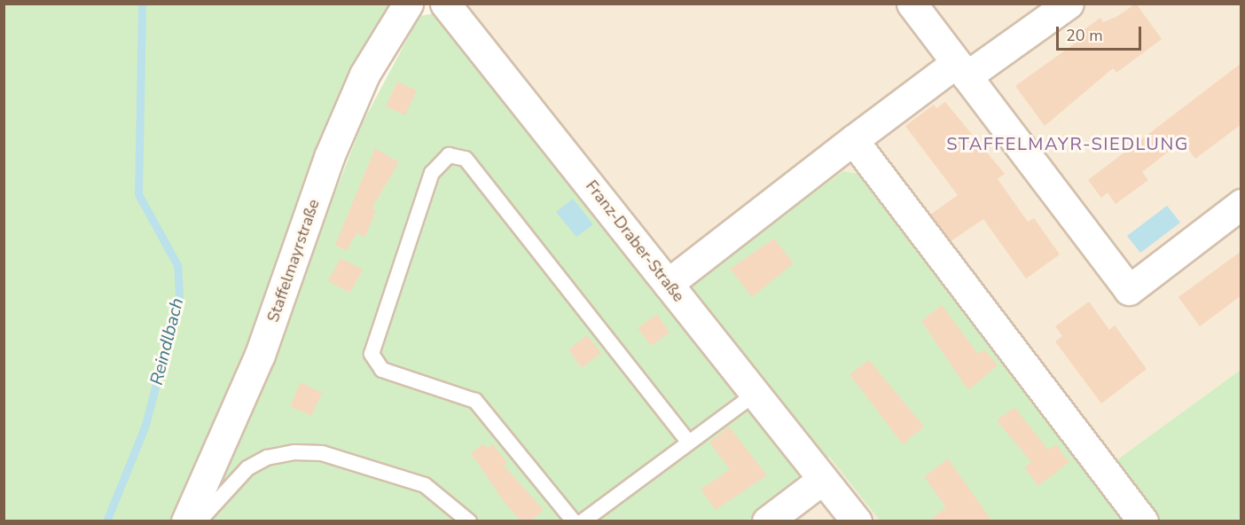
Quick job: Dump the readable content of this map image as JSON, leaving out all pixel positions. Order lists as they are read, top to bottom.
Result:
{
  "streets": {
    "street": ["Franz-Draber-Straße", "Staffelmayrstraße"]
  },
  "districts": ["STAFFELMAYR-SIEDLUNG"],
  "water": ["Reindlbach"],
  "scale_bar": "20 m"
}
